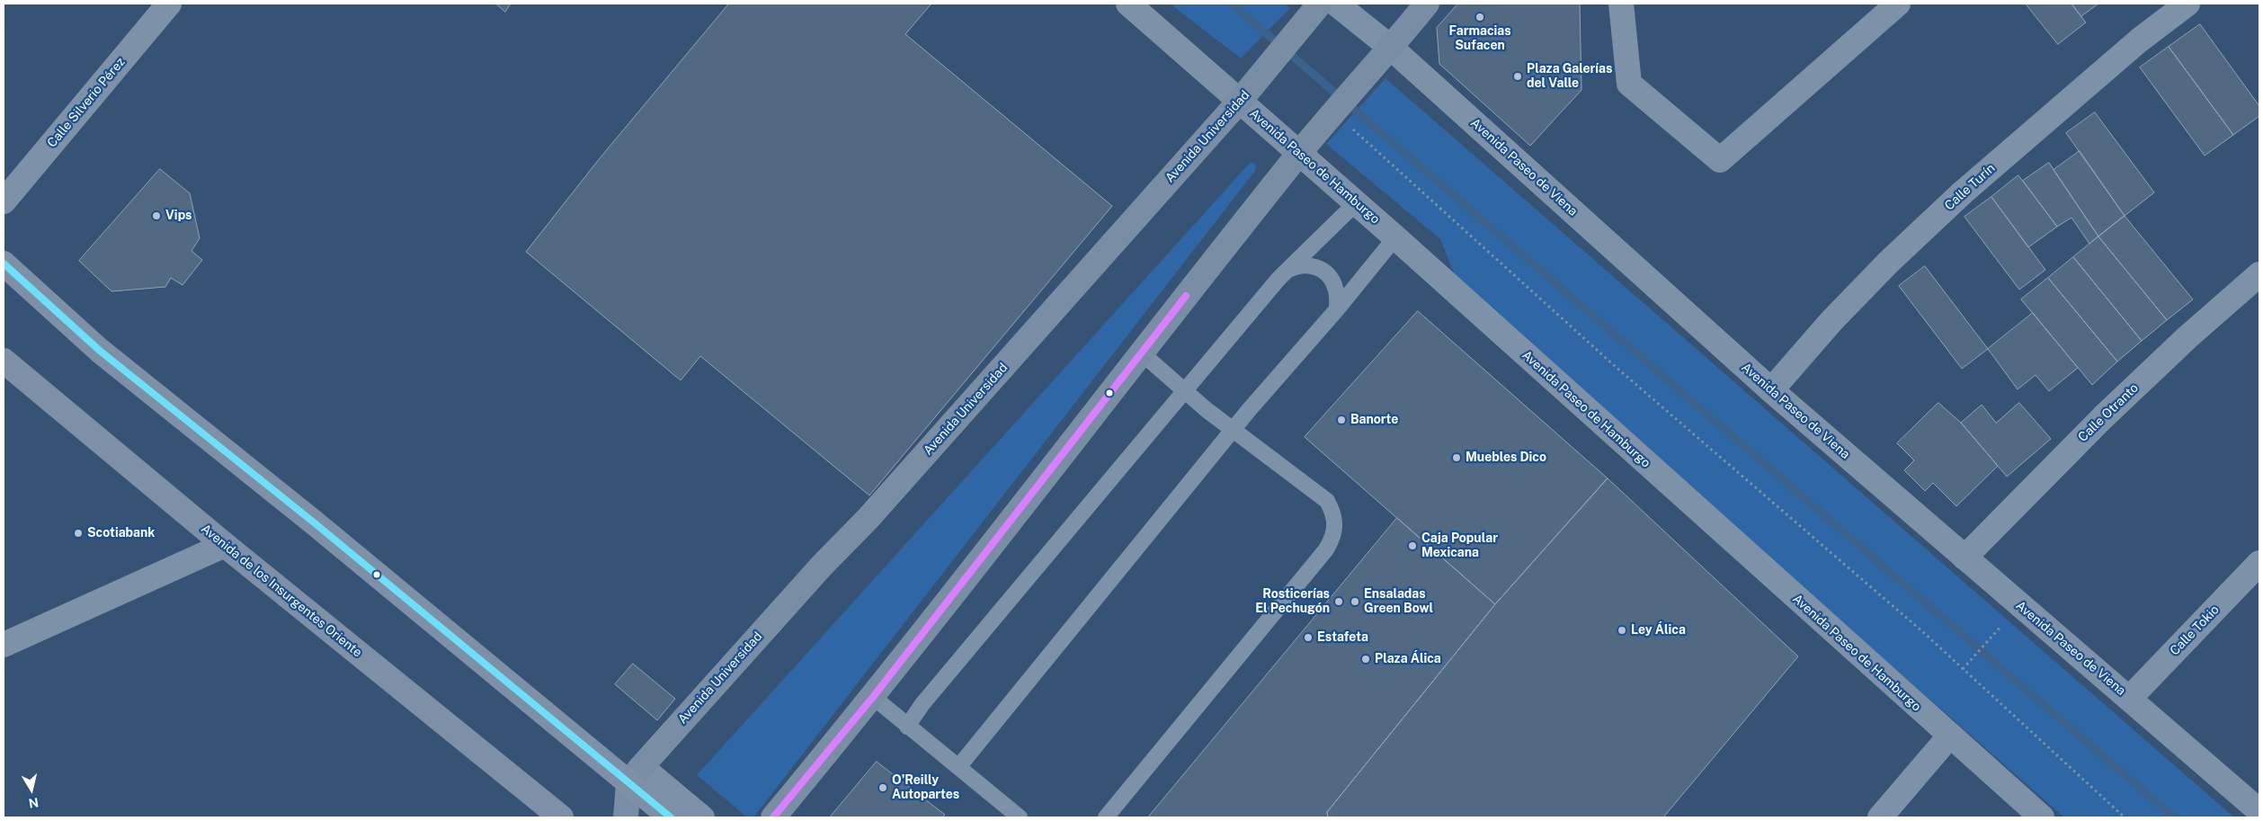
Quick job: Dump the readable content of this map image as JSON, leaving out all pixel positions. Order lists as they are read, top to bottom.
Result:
{
  "streets": {
    "highway": ["Avenida de los Insurgentes Oriente"],
    "main road": ["Avenida Universidad"],
    "street": [
      "Calle Silverio Pérez",
      "Avenida Paseo de Hamburgo",
      "Avenida Paseo de Viena",
      "Calle Turín",
      "Calle Otranto",
      "Calle Tokio"
    ]
  },
  "crossings": [
    ["Avenida Universidad", "Avenida Paseo de Hamburgo"],
    ["Avenida Paseo de Viena", "Calle Turín"],
    ["Avenida Paseo de Viena", "Calle Otranto"],
    ["Avenida Paseo de Viena", "Calle Tokio"]
  ],
  "places": [
    "Farmacias Sufacen",
    "Plaza Galerías del Valle",
    "Vips",
    "Banorte",
    "Muebles Dico",
    "Scotiabank",
    "Caja Popular Mexicana",
    "Rosticerías El Pechugón",
    "Ensaladas Green Bowl",
    "Ley Álica",
    "Estafeta",
    "Plaza Álica",
    "O'Reilly Autopartes"
  ],
  "north": "bottom"
}
